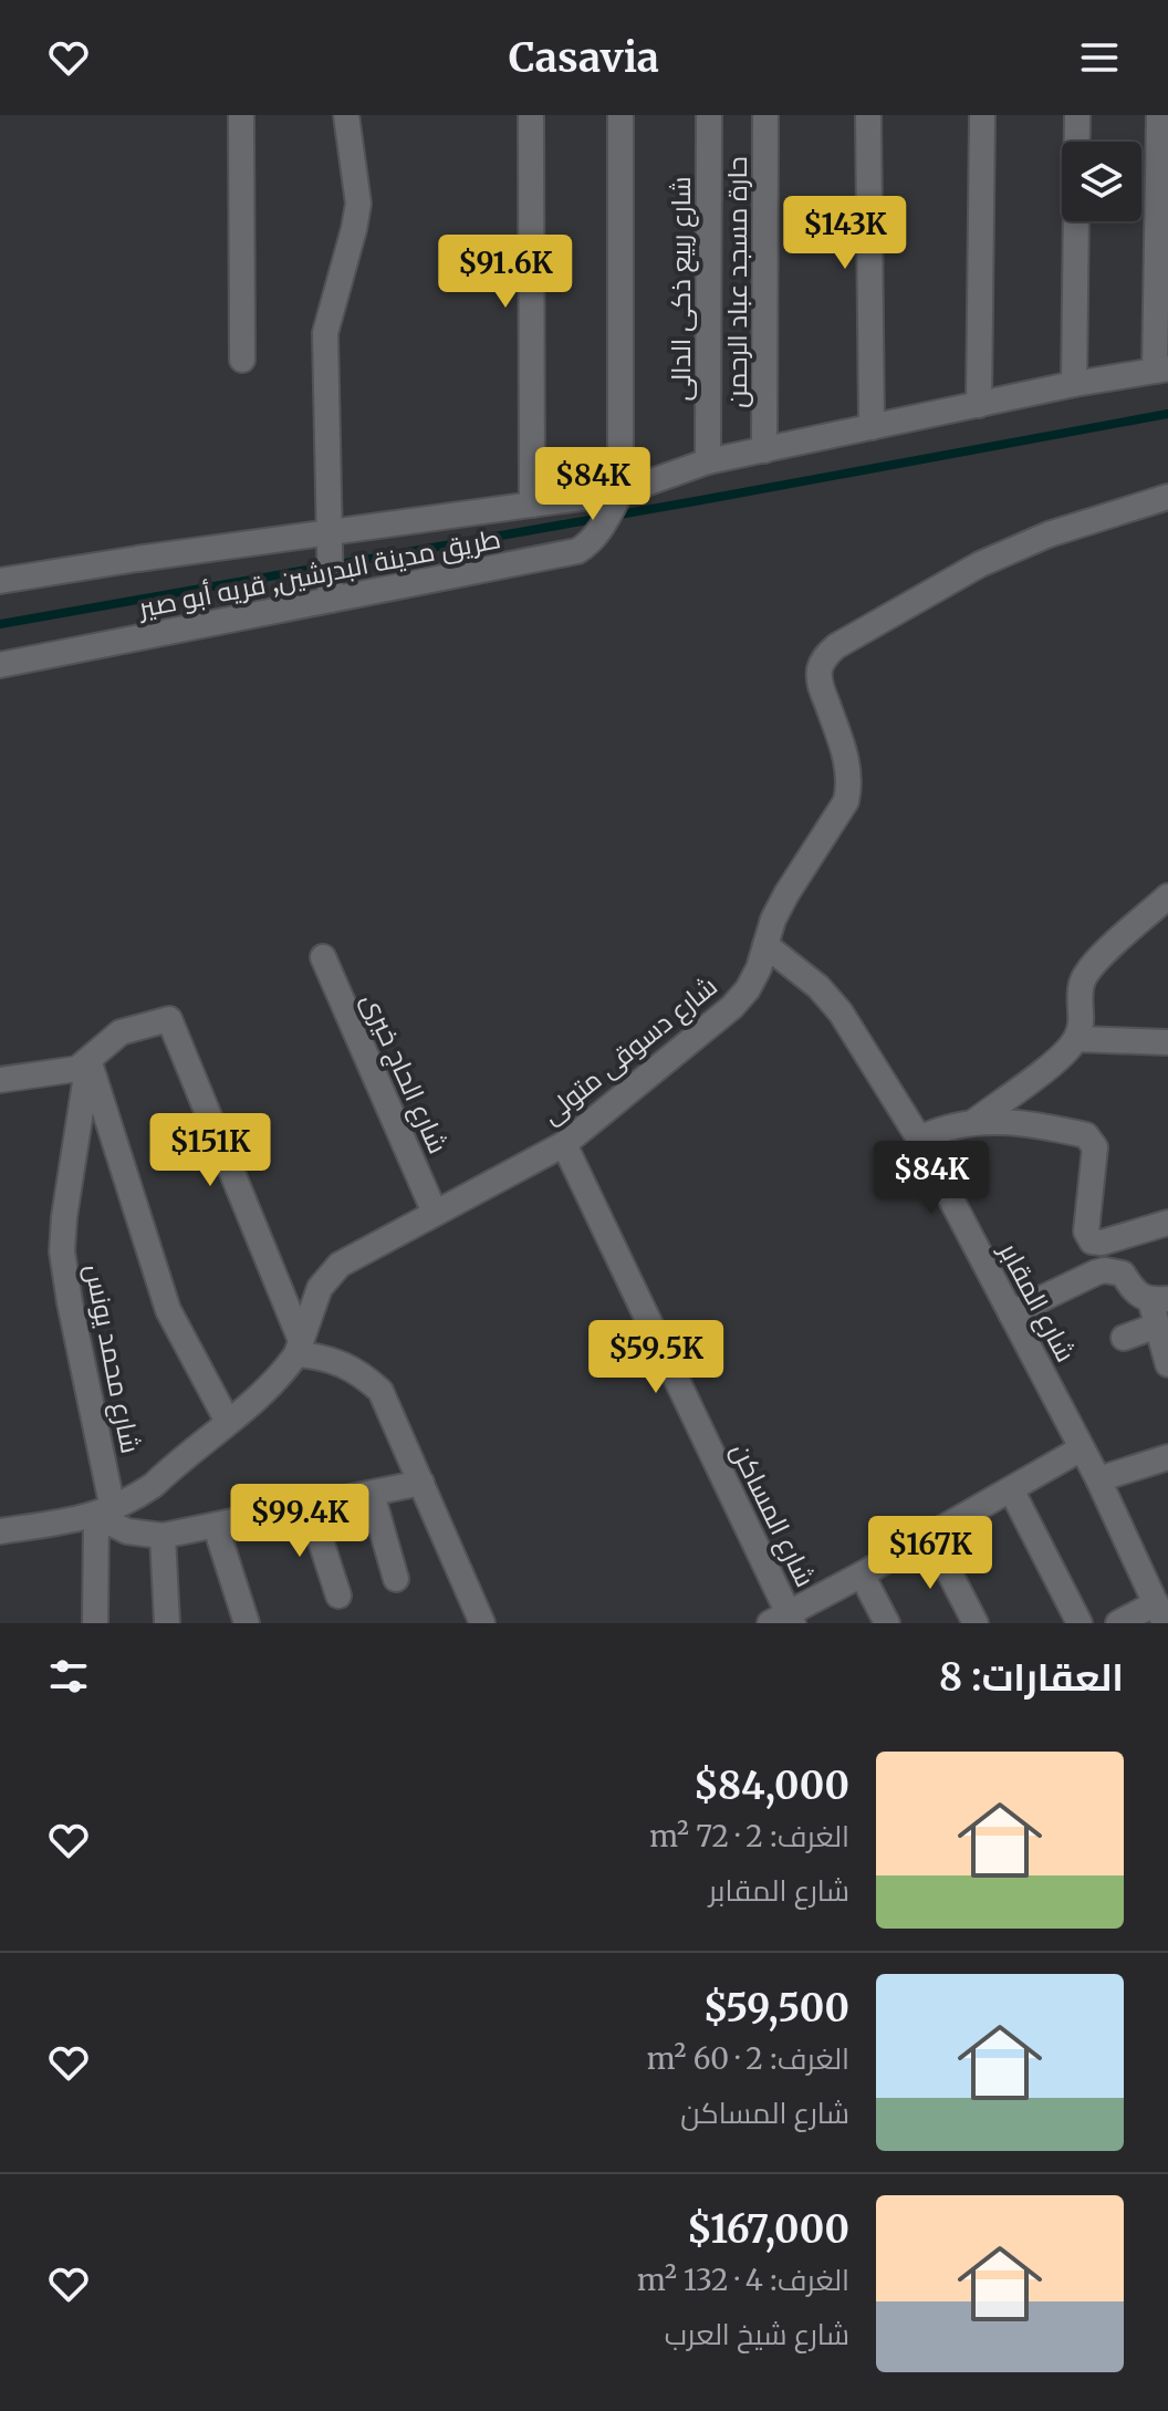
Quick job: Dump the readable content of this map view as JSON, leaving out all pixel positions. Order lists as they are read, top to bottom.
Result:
{
  "streets": {
    "street": [
      "حارة مسجد عباد الرحمن",
      "شارع ربيع ذكى الدالى",
      "طريق مدينة البدرشين, قريه أبو صير",
      "شارع دسوقى متولى",
      "شارع الحاج خيرى",
      "شارع المقابر",
      "شارع محمد يونس",
      "شارع المساكن"
    ]
  },
  "crossings": [
    ["حارة مسجد عباد الرحمن", "طريق مدينة البدرشين, قريه أبو صير"],
    ["شارع ربيع ذكى الدالى", "طريق مدينة البدرشين, قريه أبو صير"],
    ["شارع دسوقى متولى", "شارع الحاج خيرى"],
    ["شارع دسوقى متولى", "شارع المقابر"],
    ["شارع دسوقى متولى", "شارع محمد يونس"],
    ["شارع دسوقى متولى", "شارع المساكن"]
  ],
  "page": {
    "header": "Casavia",
    "price": [
      "$143K",
      "$91.6K",
      "$84K",
      "$151K",
      "$84K",
      "$59.5K",
      "$99.4K",
      "$167K"
    ],
    "heading": "العقارات: 8",
    "list": [
      {
        "name": "$84,000",
        "note": "الغرف: 2 · 72 m² · شارع المقابر"
      },
      {
        "name": "$59,500",
        "note": "الغرف: 2 · 60 m² · شارع المساكن"
      },
      {
        "name": "$167,000",
        "note": "الغرف: 4 · 132 m² · شارع شيخ العرب"
      }
    ]
  }
}
